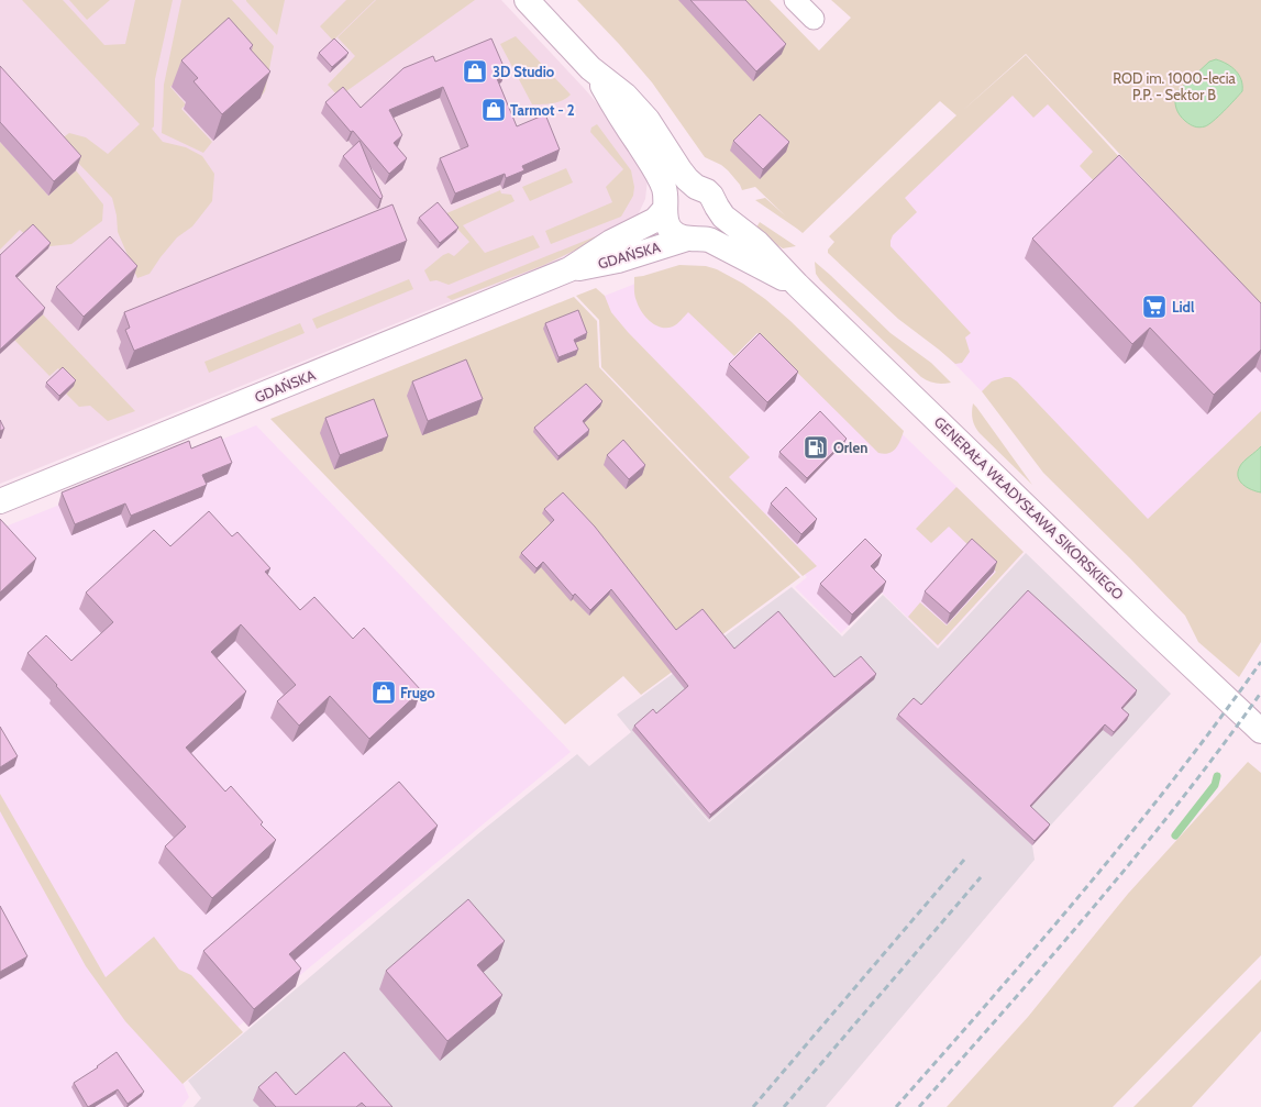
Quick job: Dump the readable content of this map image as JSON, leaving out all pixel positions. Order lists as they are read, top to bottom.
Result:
{
  "streets": {
    "street": ["GDAŃSKA", "GENERAŁA WŁADYSŁAWA SIKORSKIEGO"]
  },
  "crossings": [
    ["GDAŃSKA", "GENERAŁA WŁADYSŁAWA SIKORSKIEGO"]
  ],
  "parks": ["ROD im. 1000-lecia P.P. - Sektor B"],
  "places": {
    "shop": ["3D Studio", "Tarmot - 2", "Frugo"],
    "supermarket": ["Lidl"],
    "fuel station": ["Orlen"]
  }
}
